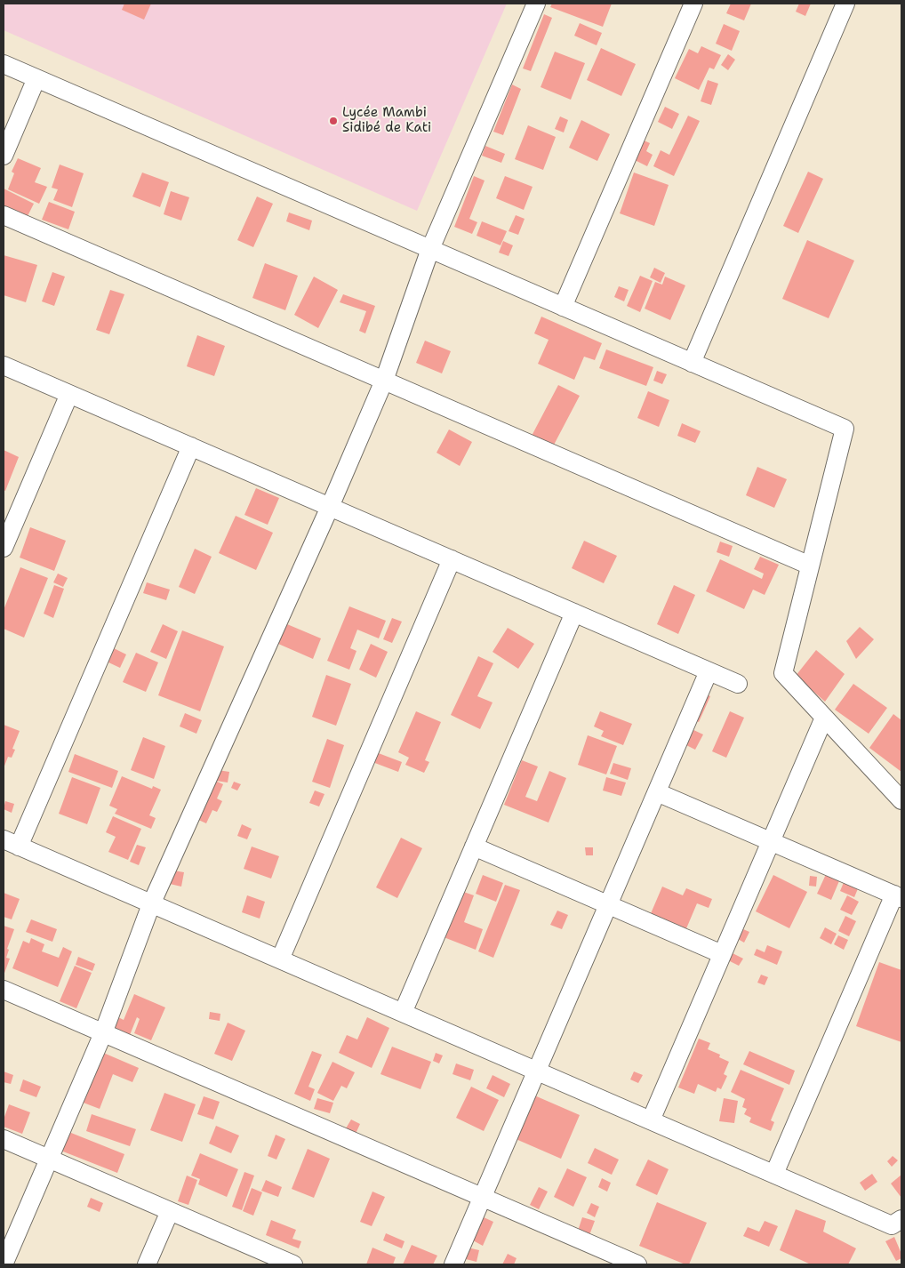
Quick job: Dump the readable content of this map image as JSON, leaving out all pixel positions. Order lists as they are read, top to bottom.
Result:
{
  "places": ["Lycée Mambi Sidibé de Kati"]
}
